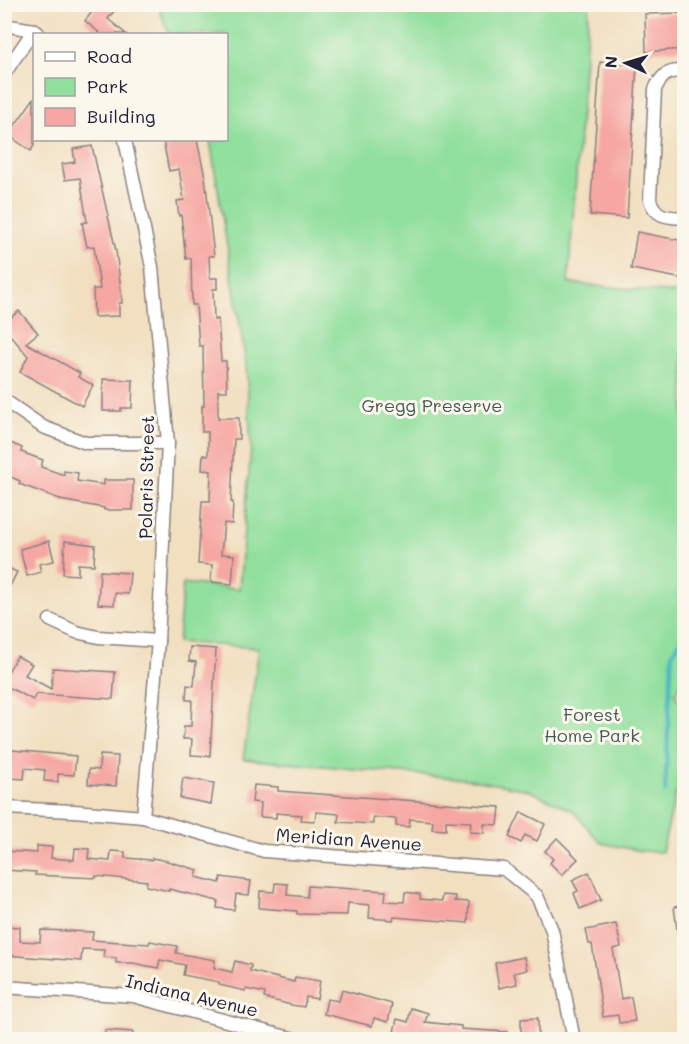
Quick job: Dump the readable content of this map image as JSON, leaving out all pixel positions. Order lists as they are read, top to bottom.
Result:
{
  "streets": {
    "street": ["Polaris Street", "Meridian Avenue", "Indiana Avenue"]
  },
  "crossings": [
    ["Polaris Street", "Meridian Avenue"]
  ],
  "parks": ["Gregg Preserve", "Forest Home Park"],
  "legend": ["Road", "Park", "Building"],
  "north": "left"
}
